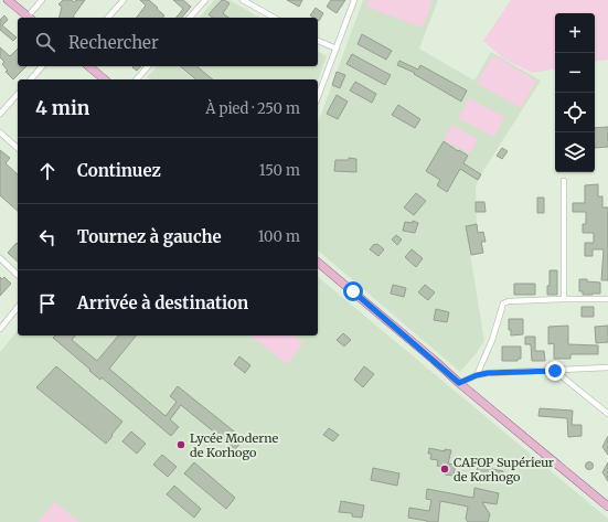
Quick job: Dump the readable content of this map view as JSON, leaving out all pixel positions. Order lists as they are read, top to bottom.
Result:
{
  "places": ["Lycée Moderne de Korhogo", "CAFOP Supérieur de Korhogo"],
  "page": {
    "map_buttons": ["+", "−"],
    "search": "Rechercher",
    "heading": ["4 min", "À pied · 250 m"],
    "list": [
      ["Continuez", "150 m"],
      ["Tournez à gauche", "100 m"],
      "Arrivée à destination"
    ]
  }
}
